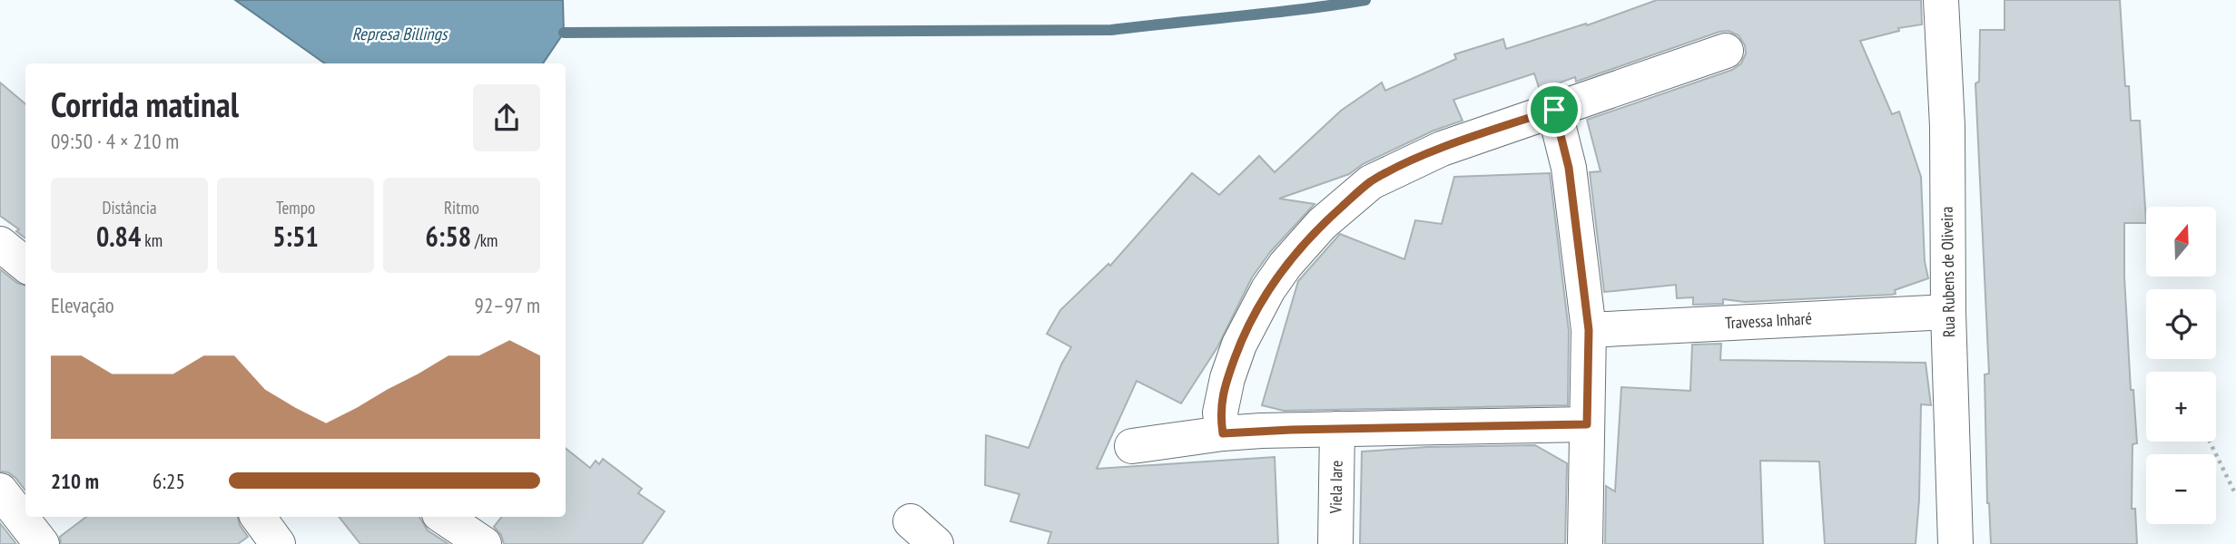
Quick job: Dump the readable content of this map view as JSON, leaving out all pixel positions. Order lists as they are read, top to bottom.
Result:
{
  "streets": {
    "street": ["Rua Rubens de Oliveira", "Travessa Inharé", "Viela Iare"]
  },
  "crossings": [
    ["Rua Rubens de Oliveira", "Travessa Inharé"]
  ],
  "water": ["Represa Billings"],
  "north": "top",
  "page": {
    "heading": ["Corrida matinal", "09:50 · 4 × 210 m"],
    "stats": [
      ["Distância", "0.84 km"],
      ["Tempo", "5:51"],
      ["Ritmo", "6:58 /km"]
    ],
    "map_buttons": ["+", "−"],
    "chart": ["Elevação", "92–97 m"],
    "list": [
      {
        "name": "210 m",
        "note": "6:25"
      }
    ]
  }
}
